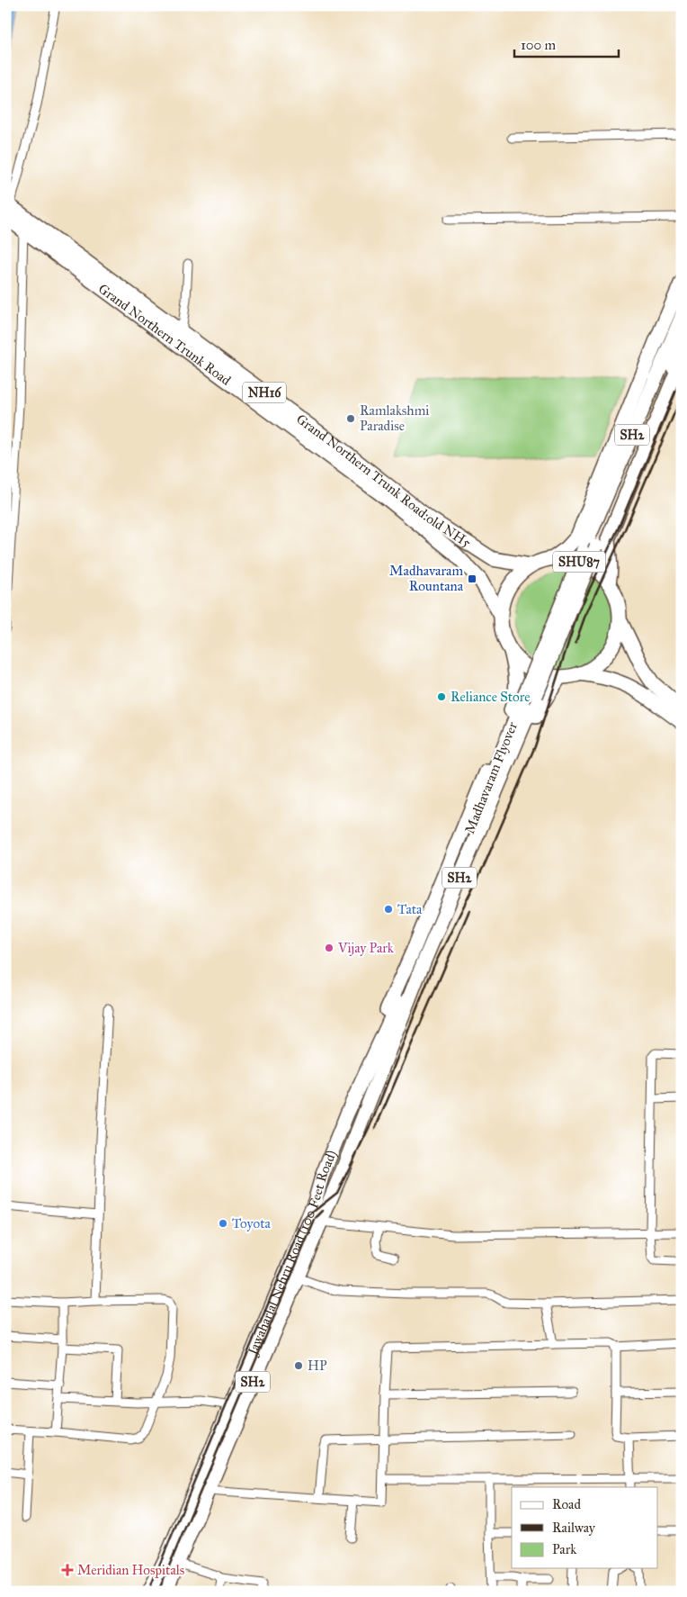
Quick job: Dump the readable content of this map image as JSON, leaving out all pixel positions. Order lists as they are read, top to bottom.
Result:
{
  "streets": {
    "main road": [
      "Grand Northern Trunk Road",
      "NH16",
      "SH2",
      "Grand Northern Trunk Road:old NH5",
      "SHU87",
      "Madhavaram Flyover",
      "Jawaharlal Nehru Road (100 Feet Road)"
    ]
  },
  "crossings": [
    ["Grand Northern Trunk Road", "Grand Northern Trunk Road:old NH5"],
    ["Grand Northern Trunk Road", "SHU87"],
    ["Grand Northern Trunk Road:old NH5", "SHU87"],
    ["Madhavaram Flyover", "Jawaharlal Nehru Road (100 Feet Road)"]
  ],
  "places": {
    "other": [
      "Ramlakshmi Paradise",
      "Reliance Store",
      "Tata",
      "Vijay Park",
      "Toyota",
      "HP"
    ],
    "transit": ["Madhavaram Rountana"],
    "health": ["Meridian Hospitals"]
  },
  "legend": ["Road", "Railway", "Park"],
  "scale_bar": "100 m"
}
